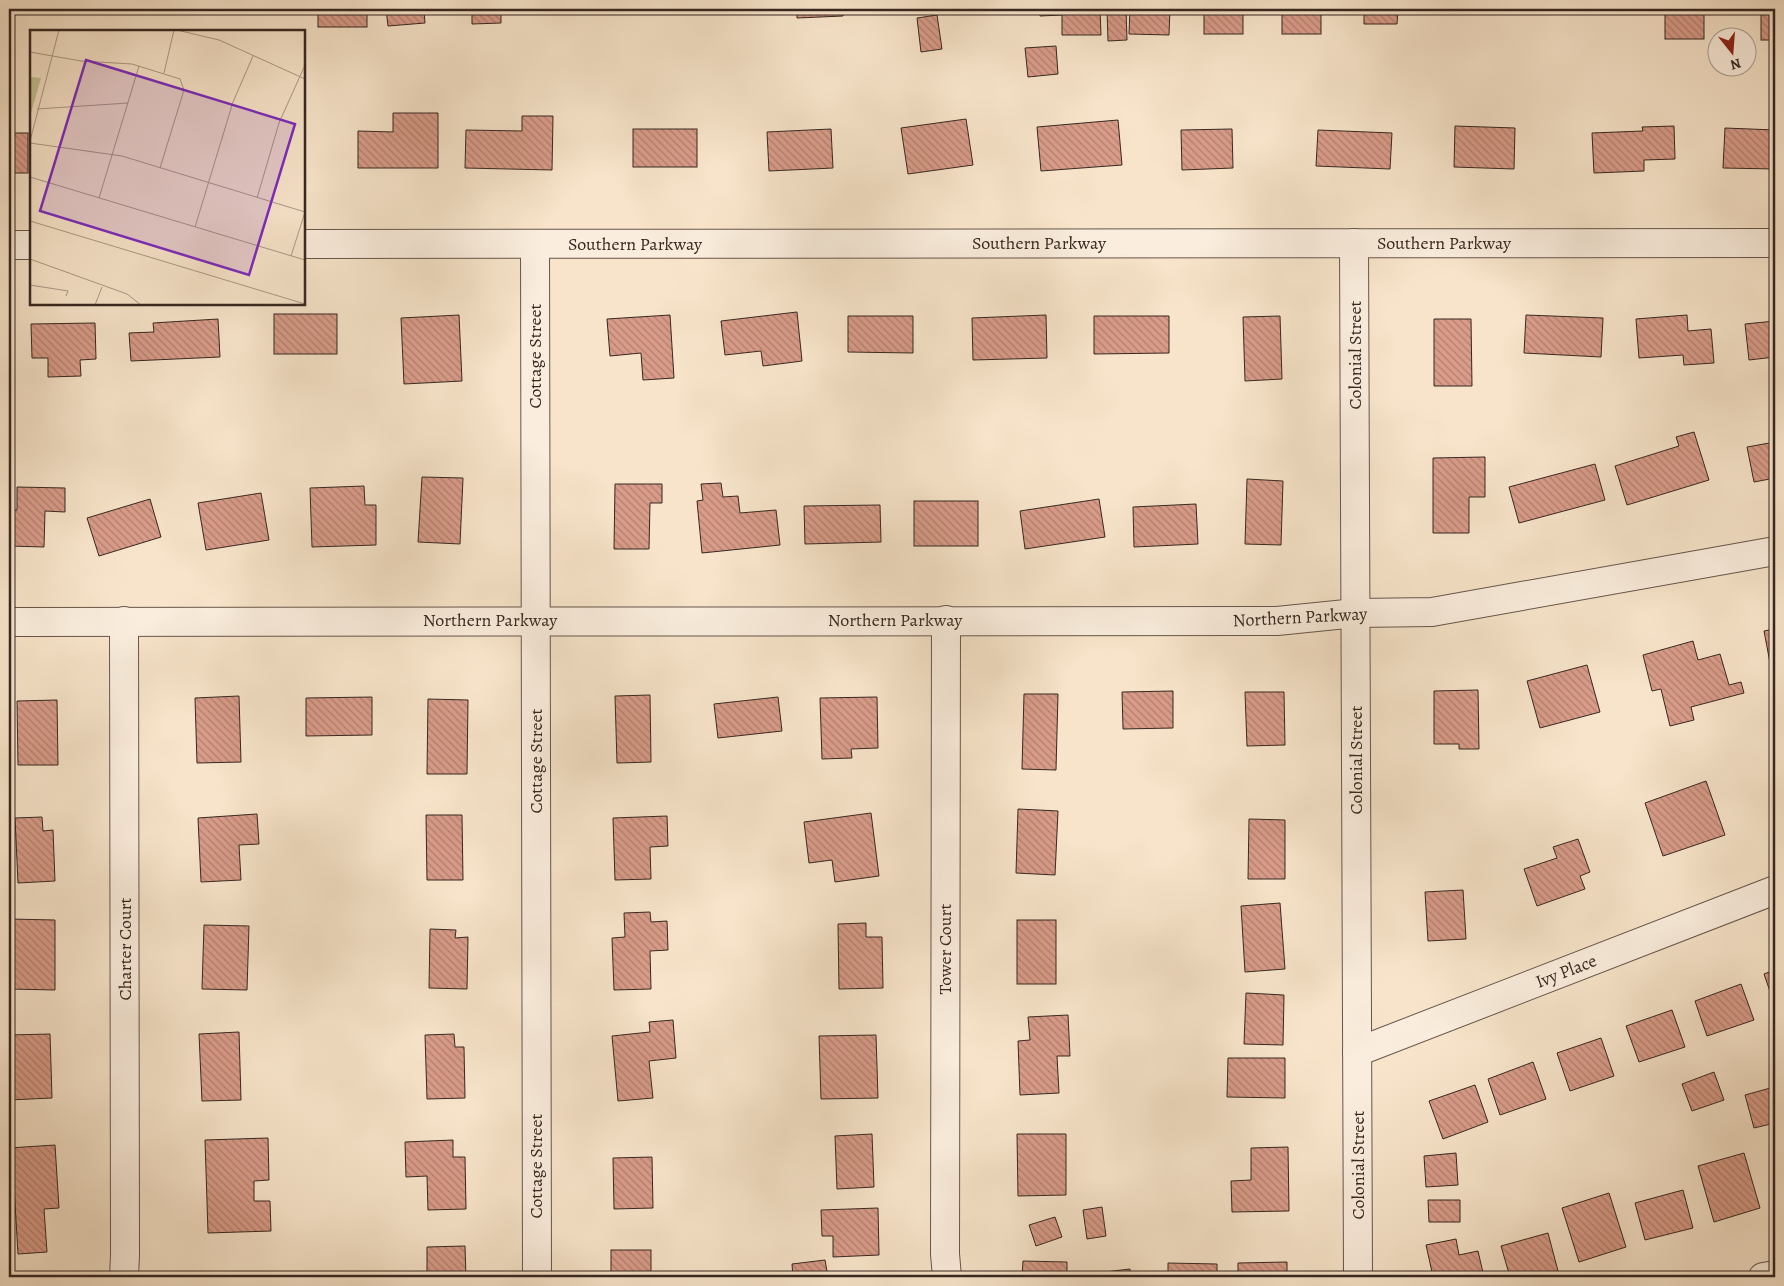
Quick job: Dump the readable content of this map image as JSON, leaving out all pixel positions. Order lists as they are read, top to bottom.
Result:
{
  "streets": {
    "street": [
      "Southern Parkway",
      "Colonial Street",
      "Cottage Street",
      "Northern Parkway",
      "Charter Court",
      "Tower Court",
      "Ivy Place"
    ]
  },
  "crossings": [
    ["Southern Parkway", "Colonial Street"],
    ["Southern Parkway", "Cottage Street"],
    ["Colonial Street", "Northern Parkway"],
    ["Colonial Street", "Ivy Place"],
    ["Cottage Street", "Northern Parkway"],
    ["Northern Parkway", "Charter Court"],
    ["Northern Parkway", "Tower Court"]
  ],
  "north": "bottom"
}
